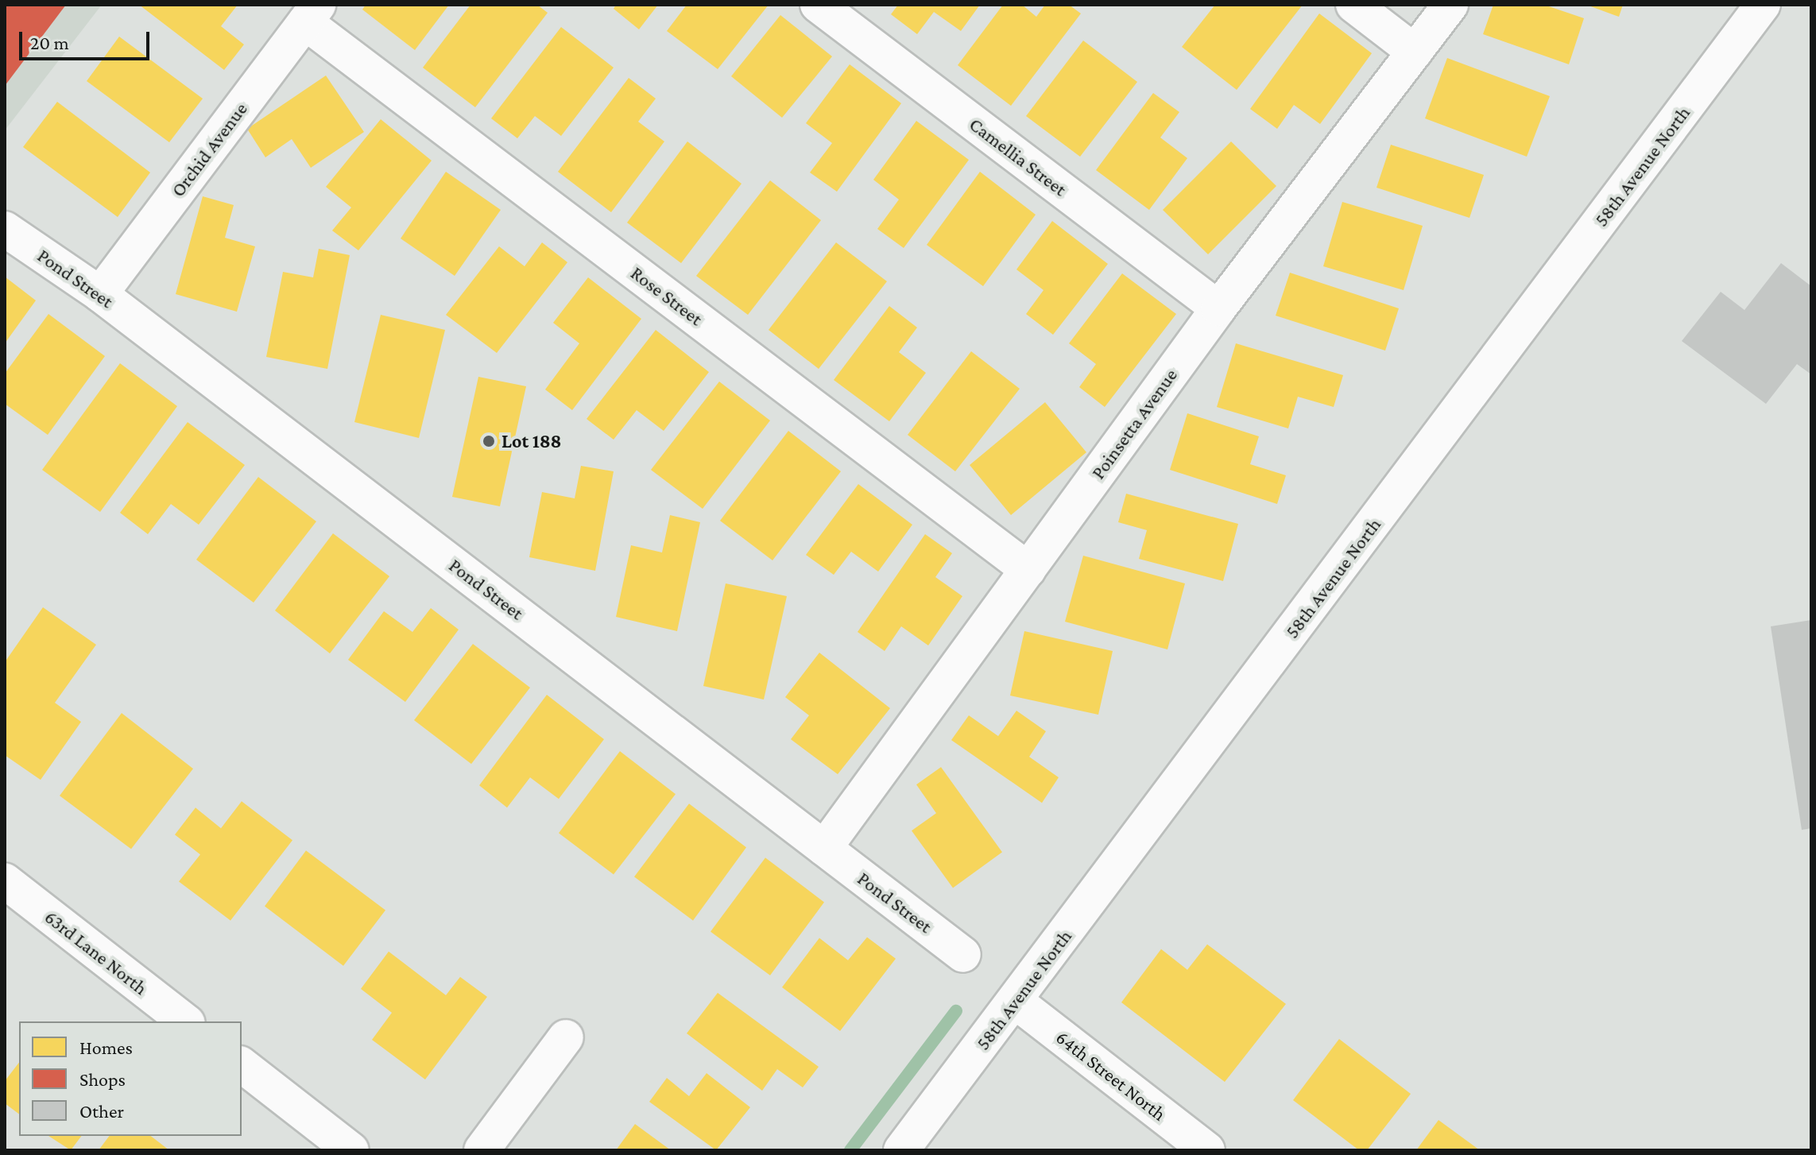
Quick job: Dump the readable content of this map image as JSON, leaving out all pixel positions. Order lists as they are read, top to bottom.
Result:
{
  "streets": {
    "street": [
      "Orchid Avenue",
      "Camellia Street",
      "58th Avenue North",
      "Pond Street",
      "Rose Street",
      "Poinsetta Avenue",
      "63rd Lane North",
      "64th Street North"
    ]
  },
  "crossings": [
    ["Orchid Avenue", "Pond Street"],
    ["Orchid Avenue", "Rose Street"],
    ["Camellia Street", "Poinsetta Avenue"],
    ["58th Avenue North", "64th Street North"],
    ["Pond Street", "Poinsetta Avenue"],
    ["Rose Street", "Poinsetta Avenue"]
  ],
  "places": ["Lot 188"],
  "legend": ["Homes", "Shops", "Other"],
  "scale_bar": "20 m"
}
